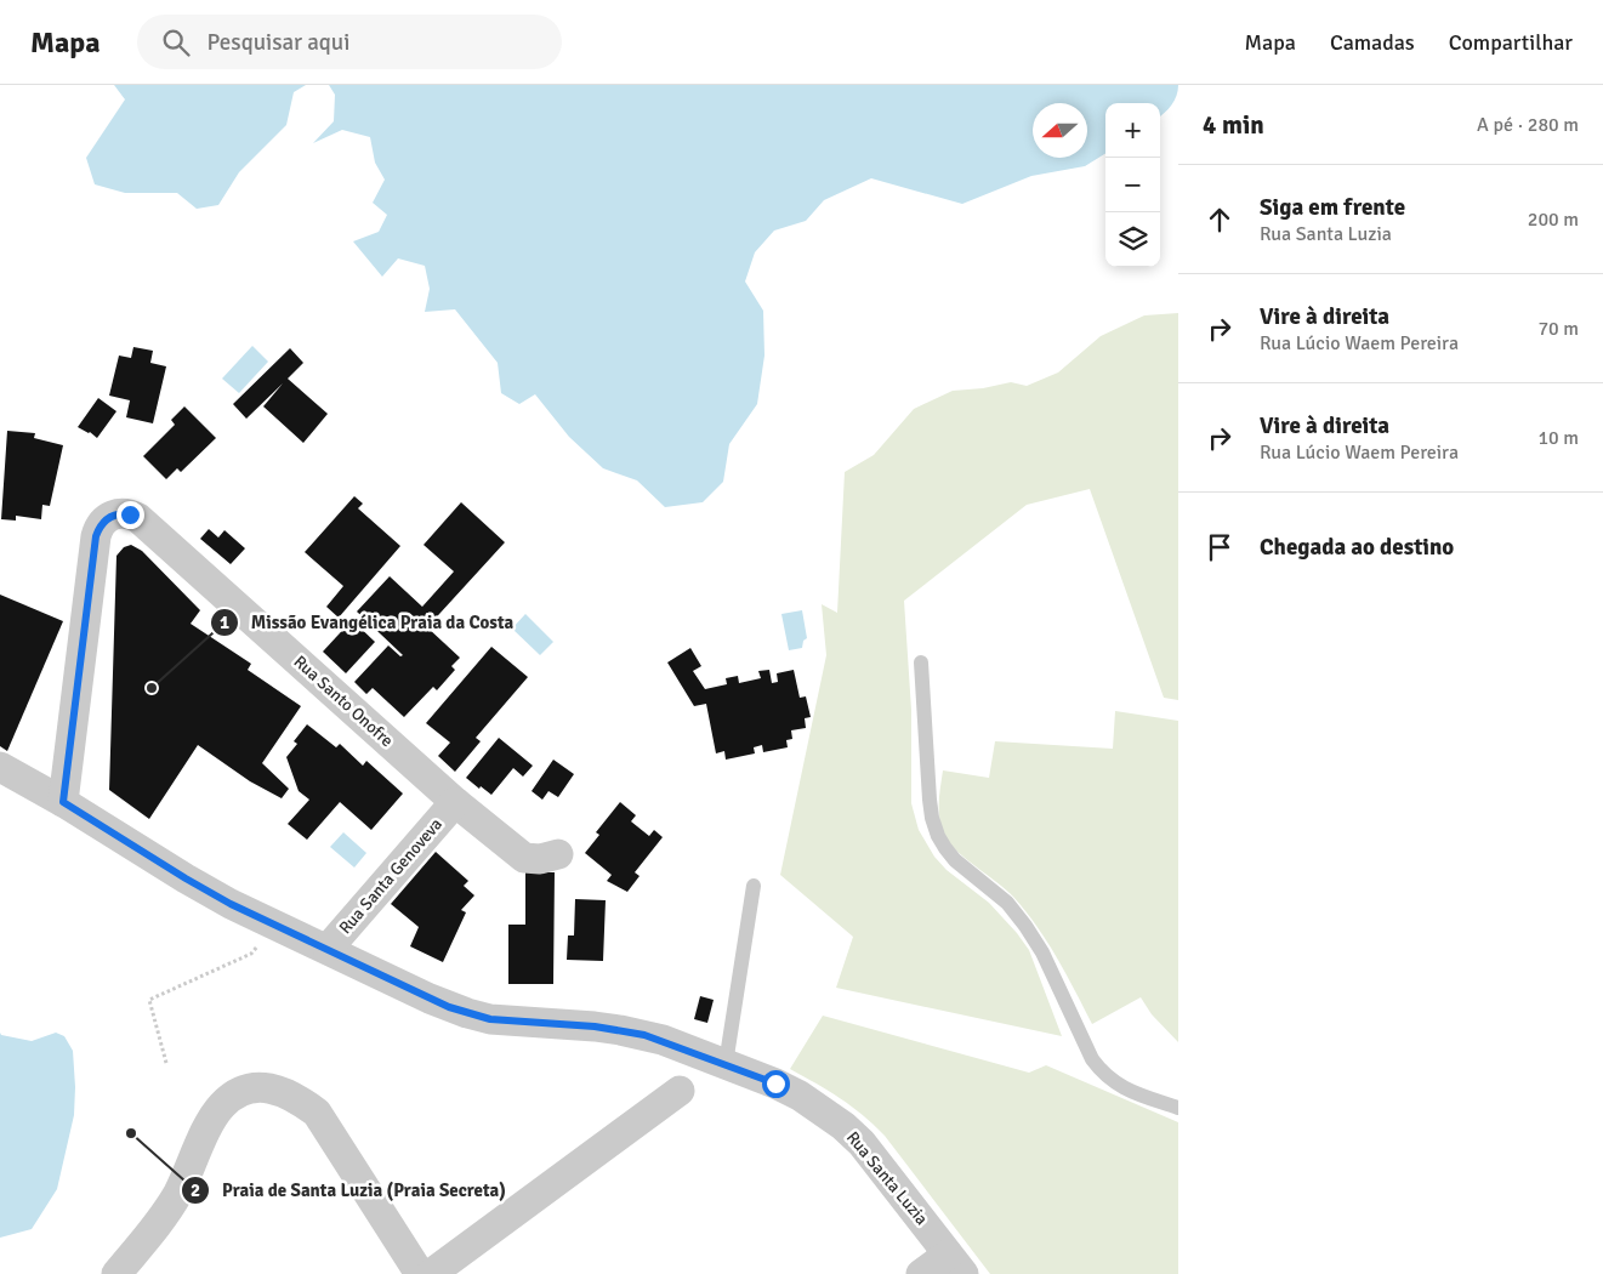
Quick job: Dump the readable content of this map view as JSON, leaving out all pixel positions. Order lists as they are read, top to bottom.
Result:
{
  "streets": {
    "street": ["Rua Santo Onofre", "Rua Santa Genoveva", "Rua Santa Luzia"]
  },
  "crossings": [
    ["Rua Santo Onofre", "Rua Santa Genoveva"],
    ["Rua Santo Onofre", "Rua Santa Luzia"],
    ["Rua Santa Genoveva", "Rua Santa Luzia"]
  ],
  "places": ["Missão Evangélica Praia da Costa", "Praia de Santa Luzia (Praia Secreta)"],
  "north": "left",
  "page": {
    "header": "Mapa",
    "search": "Pesquisar aqui",
    "nav": ["Mapa", "Camadas", "Compartilhar"],
    "heading": ["4 min", "A pé · 280 m"],
    "map_buttons": ["+", "−"],
    "list": [
      ["Siga em frente", "Rua Santa Luzia", "200 m"],
      ["Vire à direita", "Rua Lúcio Waem Pereira", "70 m"],
      ["Vire à direita", "Rua Lúcio Waem Pereira", "10 m"],
      "Chegada ao destino"
    ]
  }
}
